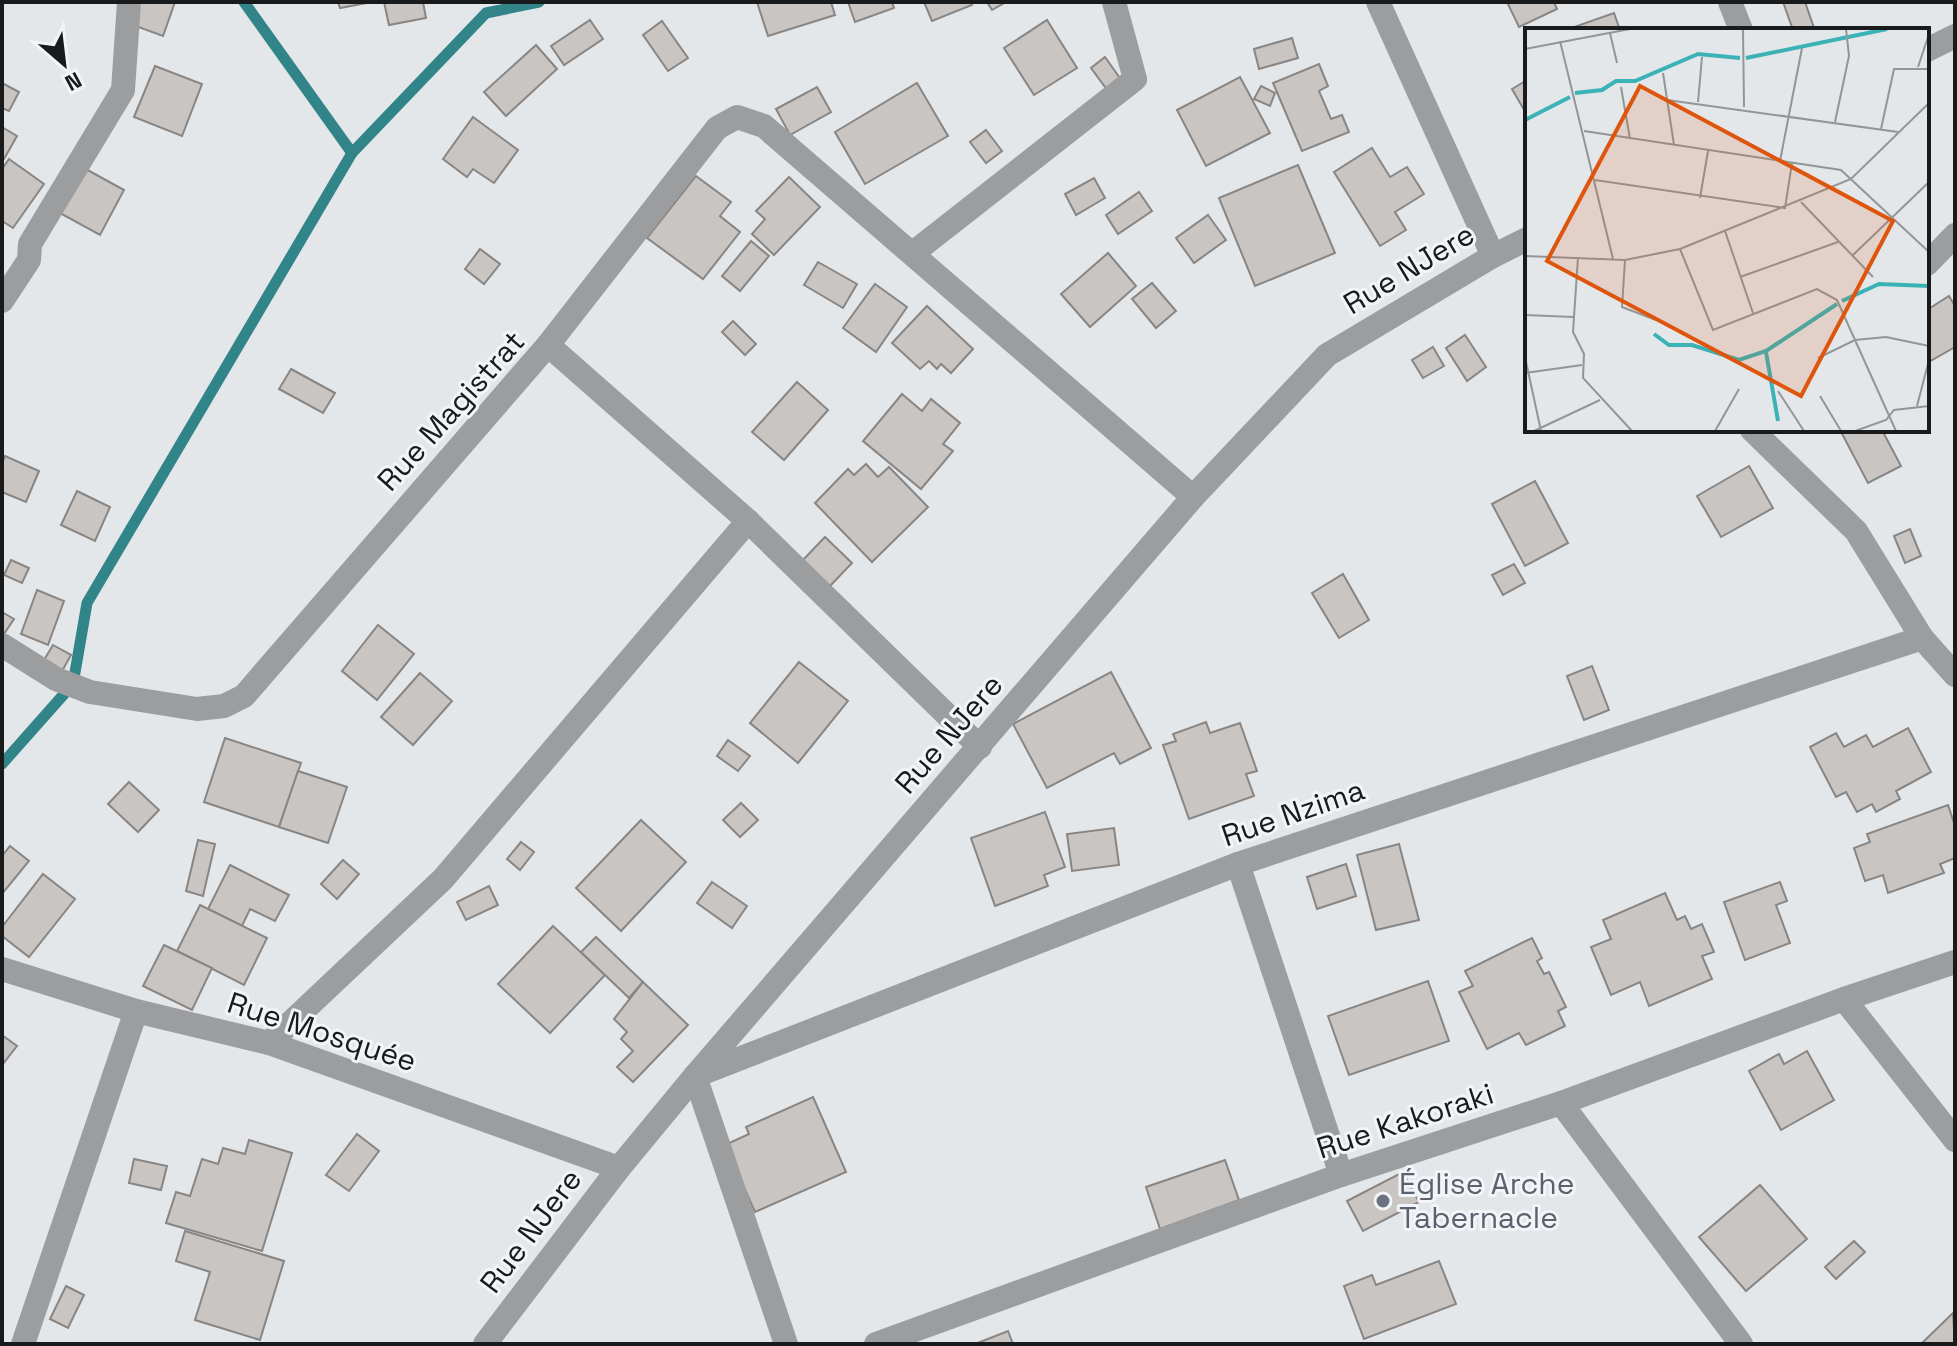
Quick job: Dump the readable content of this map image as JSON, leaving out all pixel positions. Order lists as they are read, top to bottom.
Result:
{
  "streets": {
    "street": [
      "Rue NJere",
      "Rue Magistrat",
      "Rue Nzima",
      "Rue Mosquée",
      "Rue Kakoraki"
    ]
  },
  "crossings": [
    ["Rue NJere", "Rue Magistrat"],
    ["Rue NJere", "Rue Nzima"],
    ["Rue NJere", "Rue Mosquée"]
  ],
  "places": ["Église Arche Tabernacle"],
  "north": "bottom right"
}
